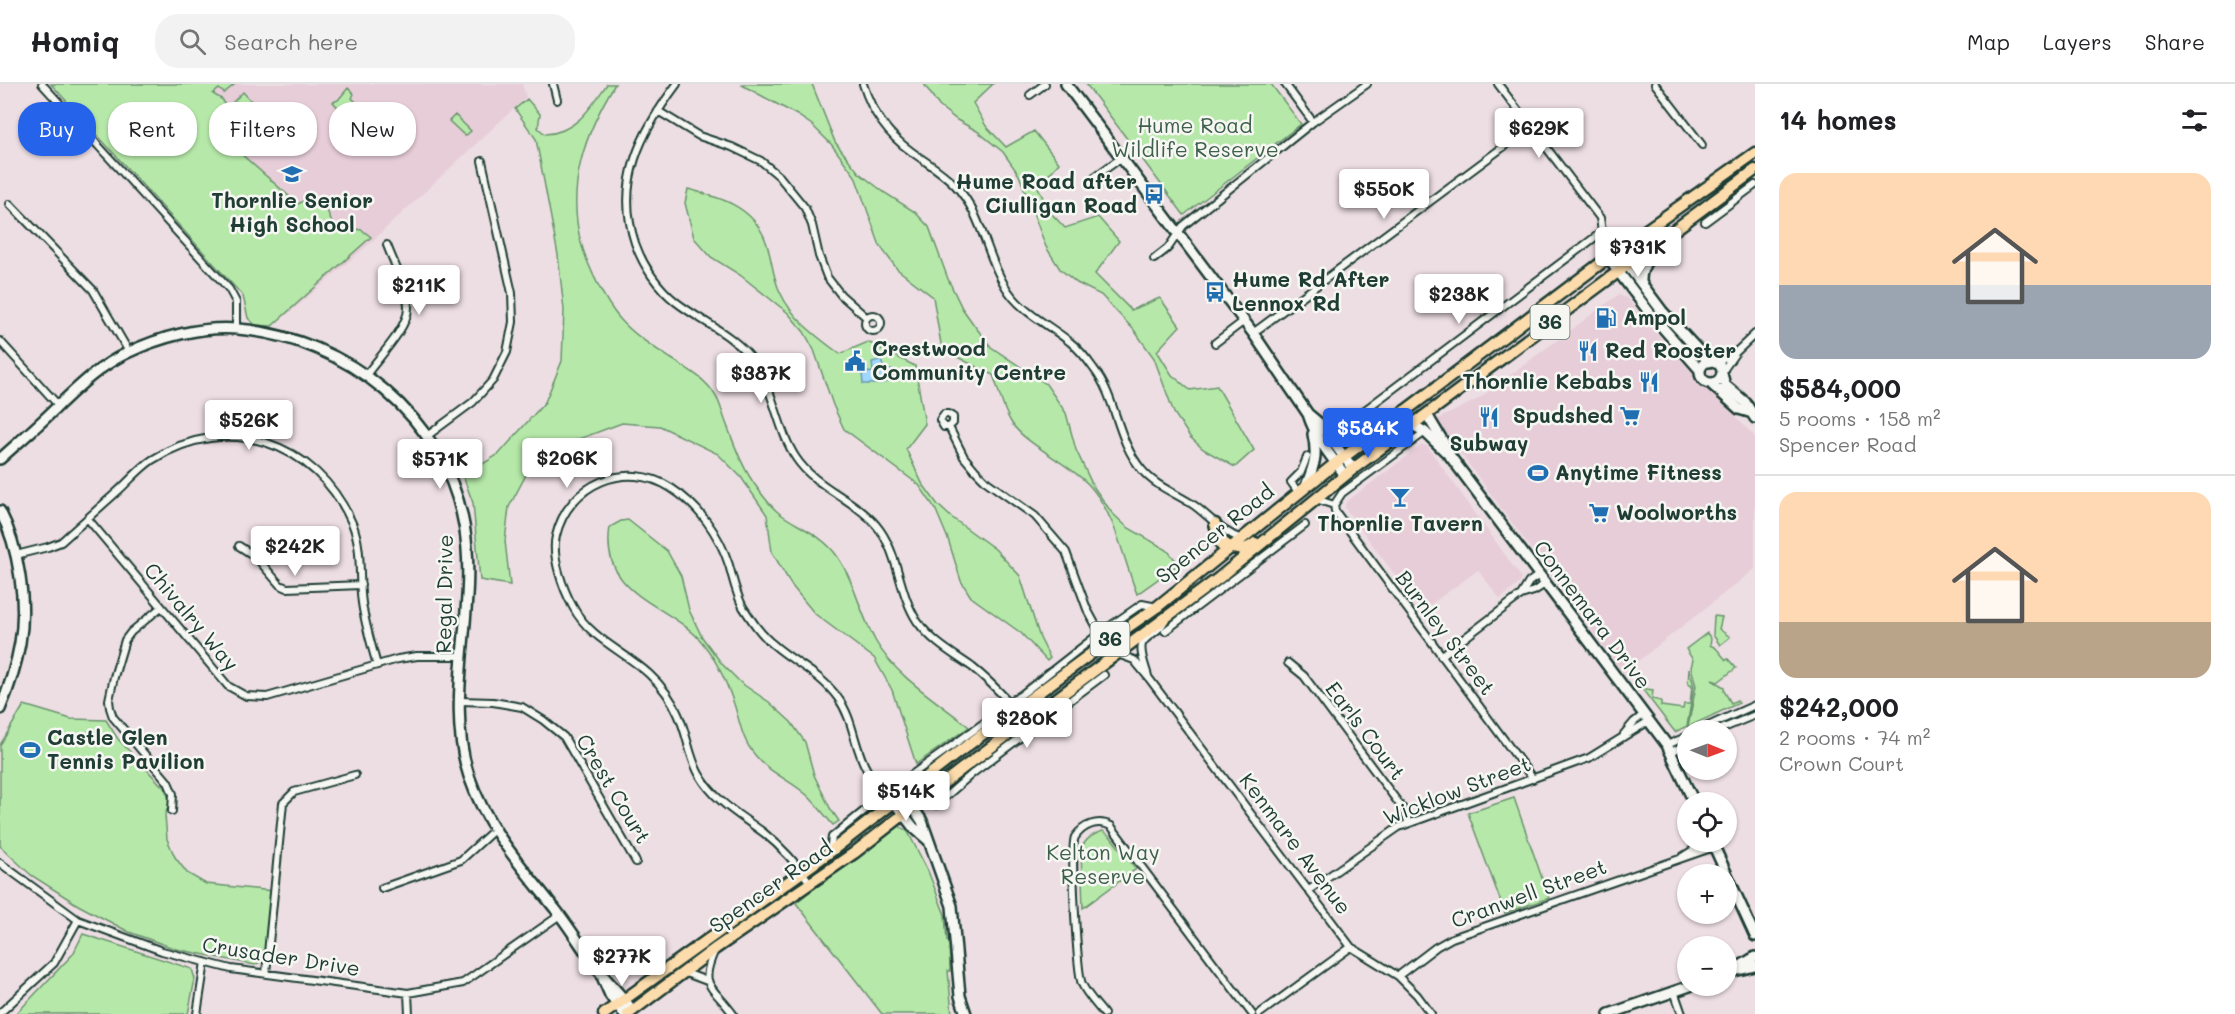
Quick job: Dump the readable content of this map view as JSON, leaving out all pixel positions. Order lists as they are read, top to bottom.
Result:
{
  "streets": {
    "main road": ["36", "Spencer Road"],
    "street": [
      "Regal Drive",
      "Connemara Drive",
      "Chivalry Way",
      "Burnley Street",
      "Earls Court",
      "Crest Court",
      "Wicklow Street",
      "Kenmare Avenue",
      "Cranwell Street",
      "Crusader Drive"
    ]
  },
  "crossings": [
    ["Spencer Road", "Regal Drive"],
    ["Spencer Road", "Connemara Drive"],
    ["Spencer Road", "Kenmare Avenue"],
    ["Regal Drive", "Chivalry Way"],
    ["Regal Drive", "Crest Court"],
    ["Regal Drive", "Crusader Drive"],
    ["Connemara Drive", "Wicklow Street"],
    ["Burnley Street", "Wicklow Street"],
    ["Earls Court", "Wicklow Street"],
    ["Wicklow Street", "Kenmare Avenue"],
    ["Kenmare Avenue", "Cranwell Street"]
  ],
  "parks": ["Hume Road Wildlife Reserve", "Kelton Way Reserve"],
  "places": {
    "school or university": ["Thornlie Senior High School"],
    "bus stop": ["Hume Road after Ciulligan Road", "Hume Rd After Lennox Rd"],
    "fuel station": ["Ampol"],
    "restaurant": ["Red Rooster", "Thornlie Kebabs", "Subway"],
    "public building": ["Crestwood Community Centre"],
    "supermarket": ["Spudshed", "Woolworths"],
    "sports": ["Anytime Fitness", "Castle Glen Tennis Pavilion"],
    "bar": ["Thornlie Tavern"]
  },
  "north": "right",
  "page": {
    "header": "Homiq",
    "search": "Search here",
    "nav": ["Map", "Layers", "Share"],
    "heading": "14 homes",
    "chip": [
      "Buy",
      "Rent",
      "Filters",
      "New"
    ],
    "price": [
      "$629K",
      "$550K",
      "$731K",
      "$211K",
      "$238K",
      "$387K",
      "$526K",
      "$584K",
      "$206K",
      "$571K",
      "$242K",
      "$280K",
      "$514K",
      "$277K"
    ],
    "list": [
      {
        "name": "$584,000",
        "note": "5 rooms · 158 m² · Spencer Road"
      },
      {
        "name": "$242,000",
        "note": "2 rooms · 74 m² · Crown Court"
      }
    ],
    "map_buttons": ["+", "−"]
  }
}
